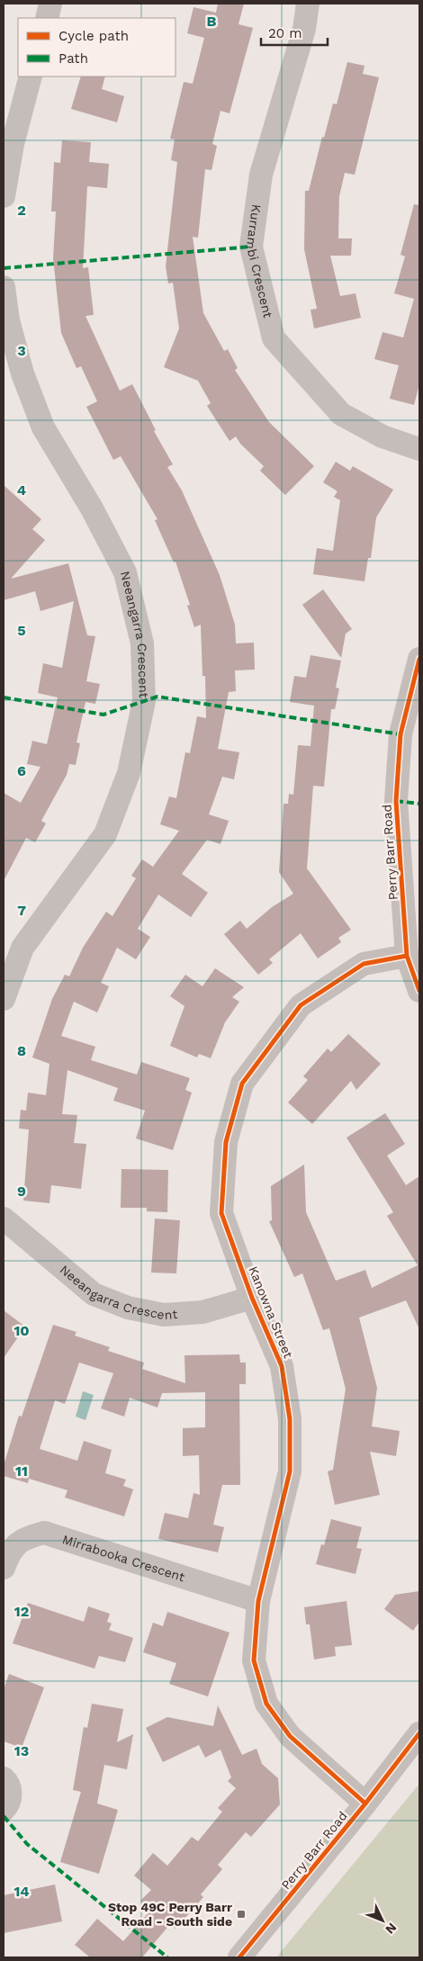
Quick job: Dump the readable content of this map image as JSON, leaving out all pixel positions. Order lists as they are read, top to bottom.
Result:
{
  "streets": {
    "street": [
      "Kurrambi Crescent",
      "Neeangarra Crescent",
      "Perry Barr Road",
      "Kanowna Street",
      "Mirrabooka Crescent"
    ]
  },
  "crossings": [
    ["Neeangarra Crescent", "Kanowna Street"],
    ["Perry Barr Road", "Kanowna Street"],
    ["Kanowna Street", "Mirrabooka Crescent"]
  ],
  "places": {
    "transit": ["Stop 49C Perry Barr Road - South side"]
  },
  "legend": ["Cycle path", "Path"],
  "scale_bar": "20 m",
  "north": "bottom right",
  "grid": {
    "columns": ["B"],
    "rows": [
      "2",
      "3",
      "4",
      "5",
      "6",
      "7",
      "8",
      "9",
      "10",
      "11",
      "12",
      "13",
      "14"
    ]
  }
}
